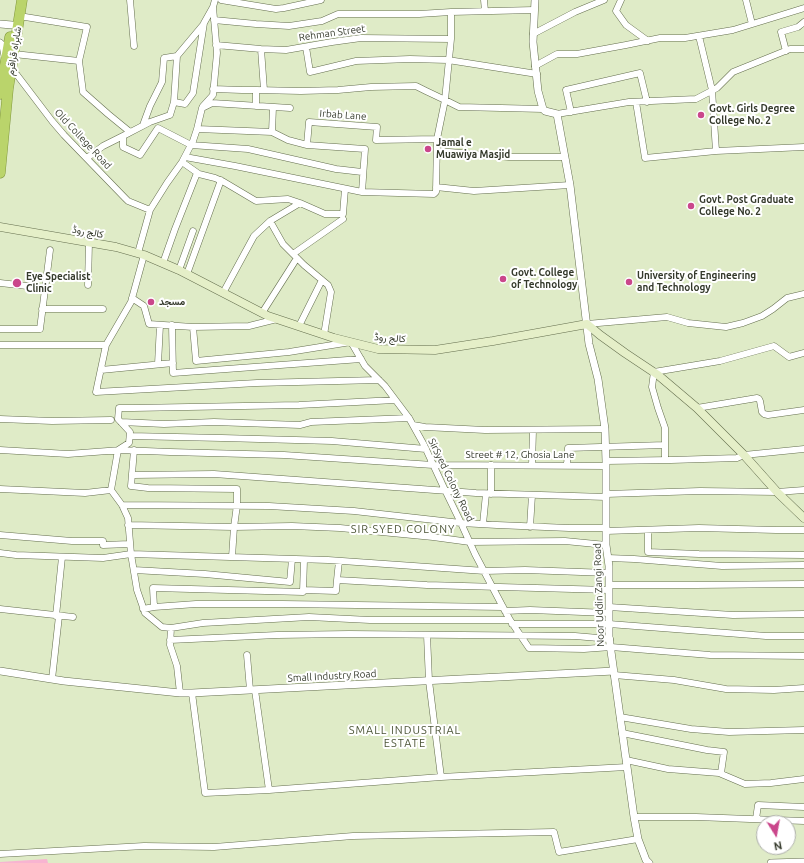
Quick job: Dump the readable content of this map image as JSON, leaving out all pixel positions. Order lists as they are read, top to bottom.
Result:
{
  "streets": {
    "highway": ["شاہراہ قراقرم"],
    "main road": ["کالج روڈ"],
    "street": [
      "Rehman Street",
      "Irbab Lane",
      "Old College Road",
      "Street # 12, Ghosia Lane",
      "SirSyed Colony Road",
      "Noor Uddin Zangi Road",
      "Small Industry Road"
    ]
  },
  "crossings": [
    ["شاہراہ قراقرم", "Old College Road"],
    ["کالج روڈ", "SirSyed Colony Road"],
    ["کالج روڈ", "Noor Uddin Zangi Road"],
    ["Street # 12, Ghosia Lane", "SirSyed Colony Road"],
    ["Street # 12, Ghosia Lane", "Noor Uddin Zangi Road"],
    ["SirSyed Colony Road", "Noor Uddin Zangi Road"],
    ["Noor Uddin Zangi Road", "Small Industry Road"]
  ],
  "districts": ["SIR SYED COLONY", "SMALL INDUSTRIAL ESTATE"],
  "places": [
    "Govt. Girls Degree College No. 2",
    "Jamal e Muawiya Masjid",
    "Govt. Post Graduate College No. 2",
    "Govt. College of Technology",
    "University of Engineering and Technology",
    "Eye Specialist Clinic",
    "مسجد"
  ],
  "north": "bottom"
}
